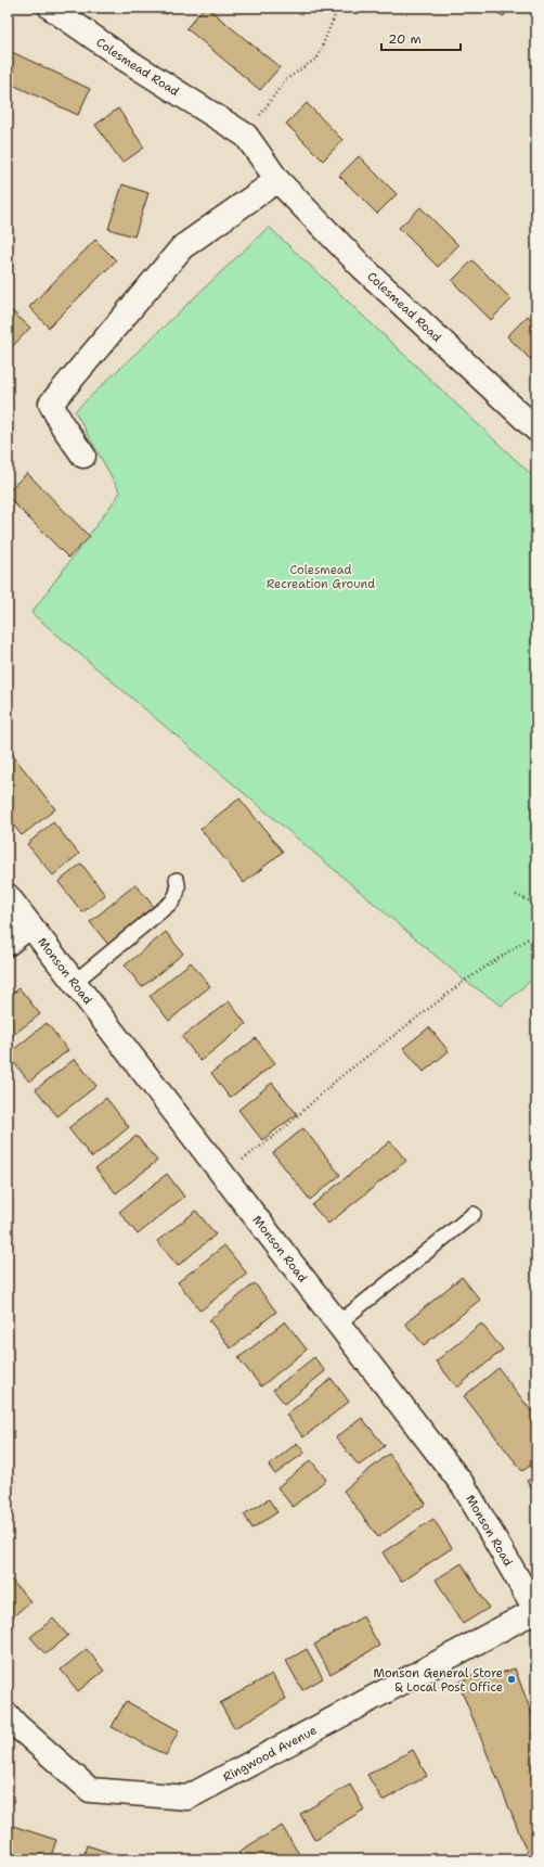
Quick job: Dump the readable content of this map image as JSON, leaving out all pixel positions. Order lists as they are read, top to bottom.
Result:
{
  "streets": {
    "street": ["Colesmead Road", "Monson Road", "Ringwood Avenue"]
  },
  "crossings": [
    ["Monson Road", "Ringwood Avenue"]
  ],
  "parks": ["Colesmead Recreation Ground"],
  "places": ["Monson General Store & Local Post Office"],
  "scale_bar": "20 m"
}
